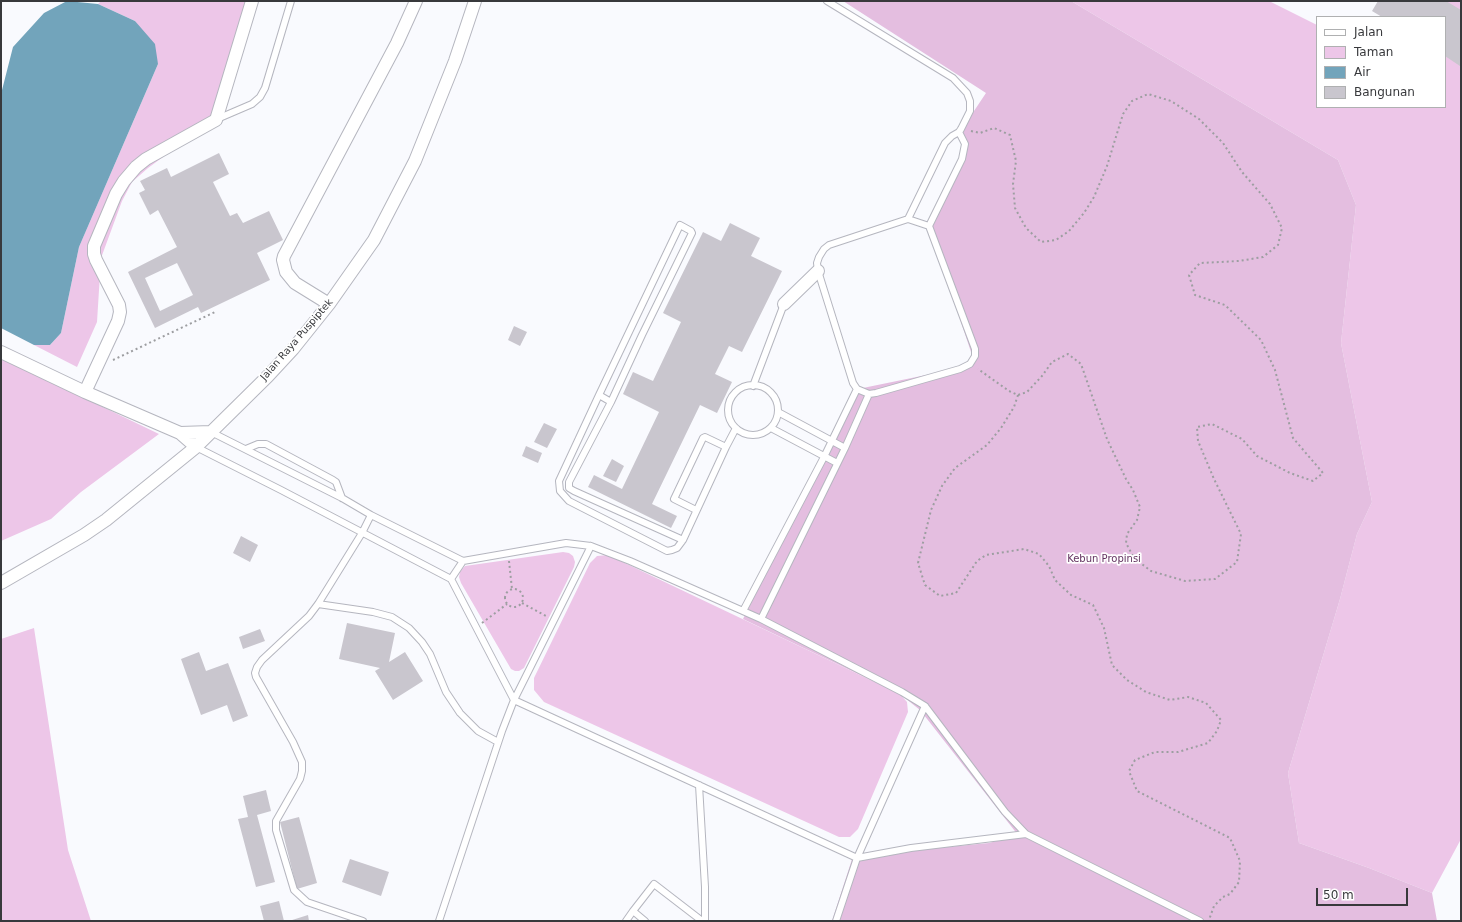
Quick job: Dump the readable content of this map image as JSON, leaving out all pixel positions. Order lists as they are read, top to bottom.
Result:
{
  "streets": {
    "street": ["Jalan Raya Puspiptek"]
  },
  "parks": ["Kebun Propinsi"],
  "legend": [
    "Jalan",
    "Taman",
    "Air",
    "Bangunan"
  ],
  "scale_bar": "50 m"
}
